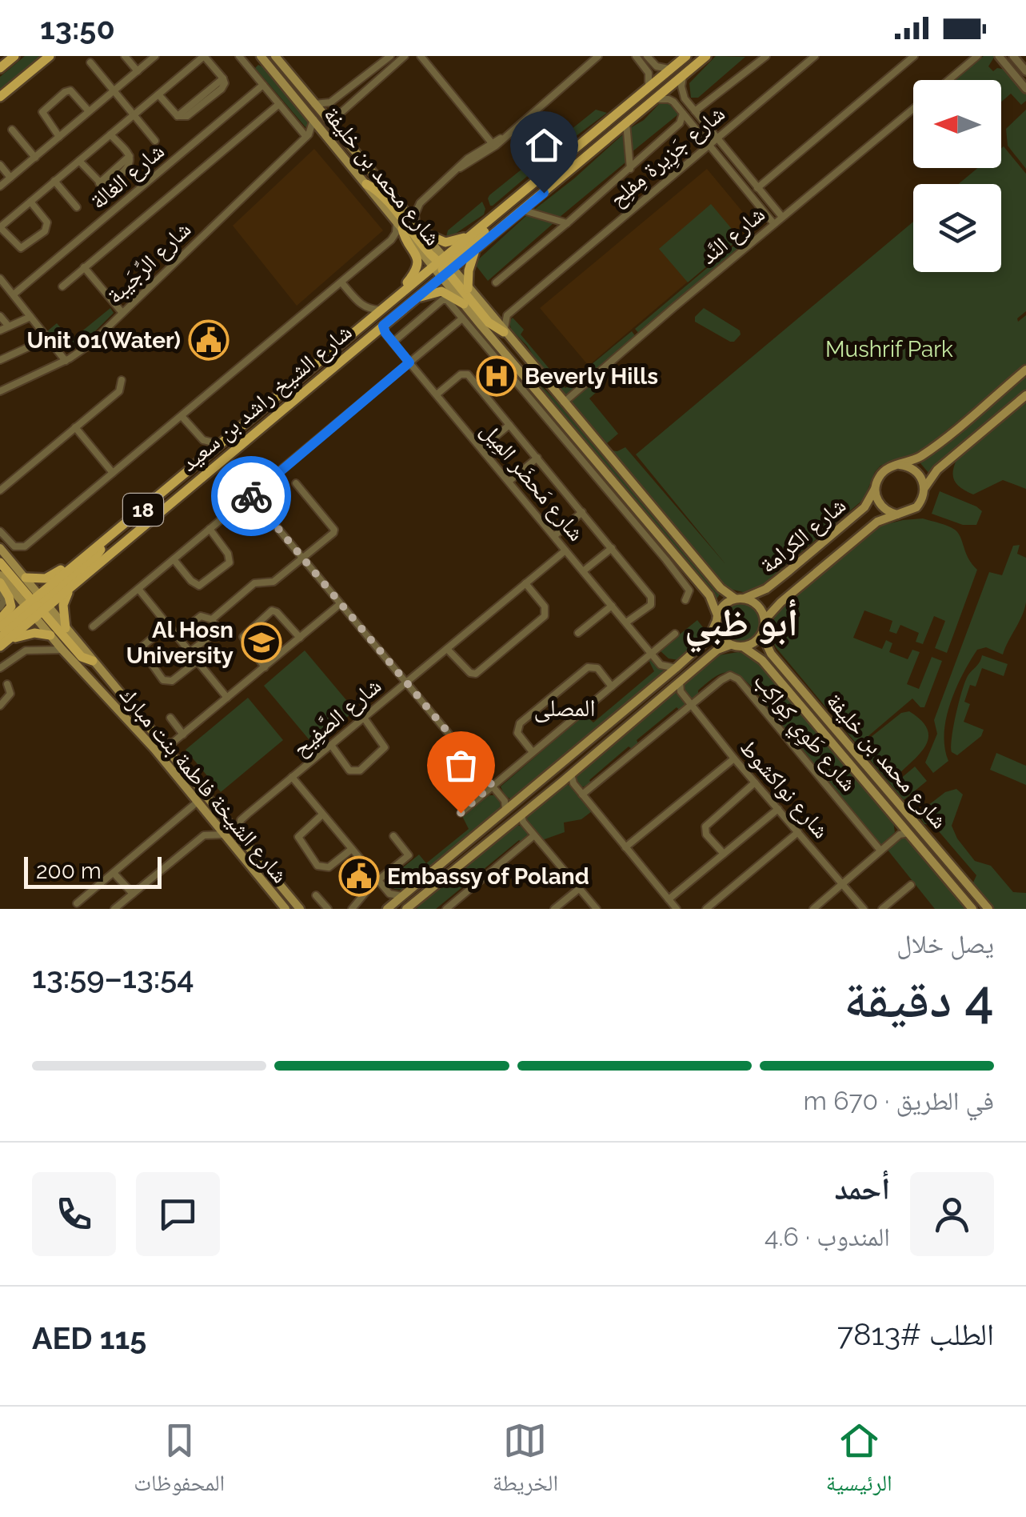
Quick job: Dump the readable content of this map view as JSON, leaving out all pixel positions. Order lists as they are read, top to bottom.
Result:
{
  "streets": {
    "main road": [
      "شارع محمد بن خليفة",
      "شارع الشيخ راشد بن سعيد",
      "18",
      "شارع الكرامة",
      "شارع الشيخة فاطمة بنت مبارك"
    ],
    "street": [
      "شارع جَزِيرة مِفلِح",
      "شارع الغالة",
      "شارع النَّد",
      "شارع الرِّجَيبة",
      "شارع مَحضَر المِيل",
      "شارع الصَّفِيح",
      "شارع طَوِي كِواكِب",
      "شارع نواكشوط"
    ]
  },
  "crossings": [
    ["شارع الغالة", "شارع محمد بن خليفة"],
    ["شارع محمد بن خليفة", "شارع النَّد"],
    ["شارع محمد بن خليفة", "شارع الرِّجَيبة"],
    ["شارع محمد بن خليفة", "شارع الشيخ راشد بن سعيد"],
    ["شارع محمد بن خليفة", "شارع الكرامة"],
    ["شارع الشيخ راشد بن سعيد", "شارع مَحضَر المِيل"],
    ["شارع الشيخ راشد بن سعيد", "شارع الشيخة فاطمة بنت مبارك"],
    ["شارع مَحضَر المِيل", "شارع الصَّفِيح"],
    ["شارع طَوِي كِواكِب", "شارع نواكشوط"]
  ],
  "districts": ["أبو ظبي", "المصلى"],
  "parks": ["Mushrif Park"],
  "places": {
    "public building": ["Unit 01(Water)", "Embassy of Poland"],
    "hospital": ["Beverly Hills"],
    "school or university": ["Al Hosn University"]
  },
  "scale_bar": "200 m",
  "north": "left",
  "page": {
    "status": "13:50",
    "scale": "200 m",
    "heading": ["4 دقيقة", "يصل خلال", "13:54–13:59"],
    "panel": [
      "أحمد",
      "المندوب · 4.6",
      "الطلب #7813",
      "AED 115"
    ],
    "bar": "في الطريق · 670 m",
    "tabs": ["الرئيسية", "الخريطة", "المحفوظات"]
  }
}
